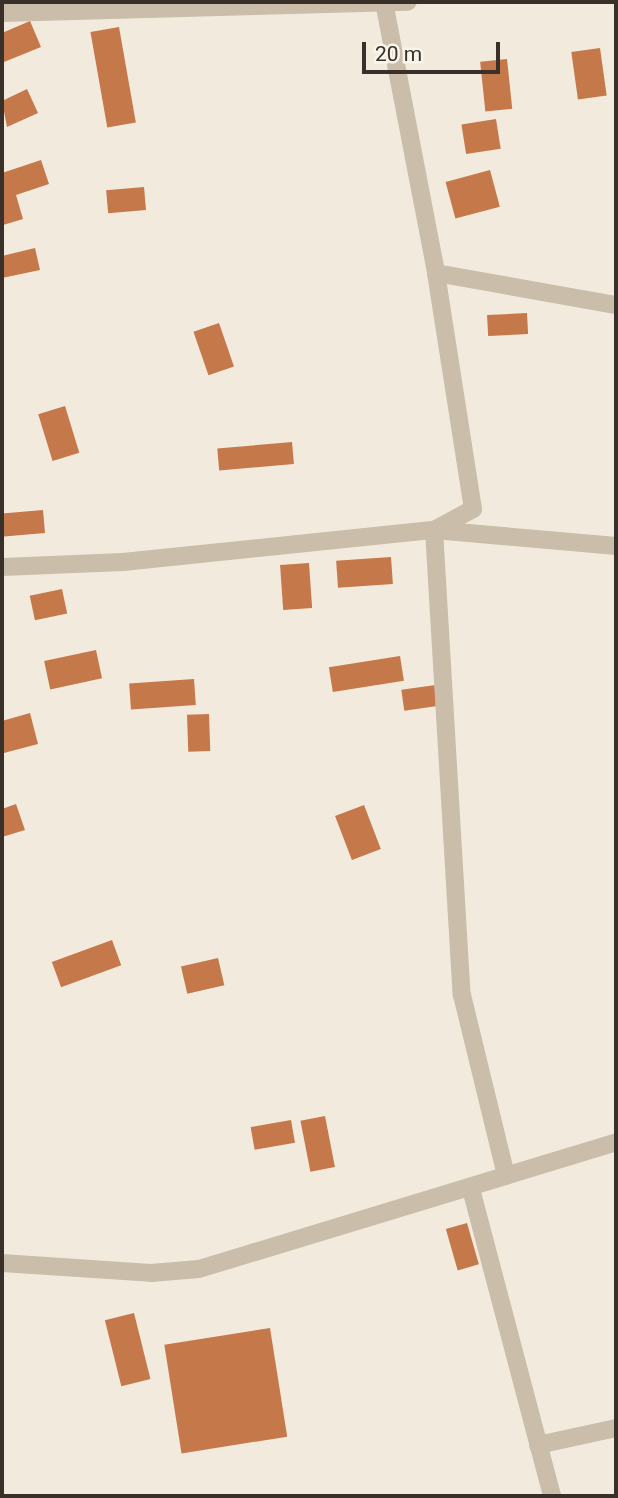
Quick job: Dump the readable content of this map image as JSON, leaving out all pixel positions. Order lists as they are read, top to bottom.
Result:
{
  "scale_bar": "20 m"
}
